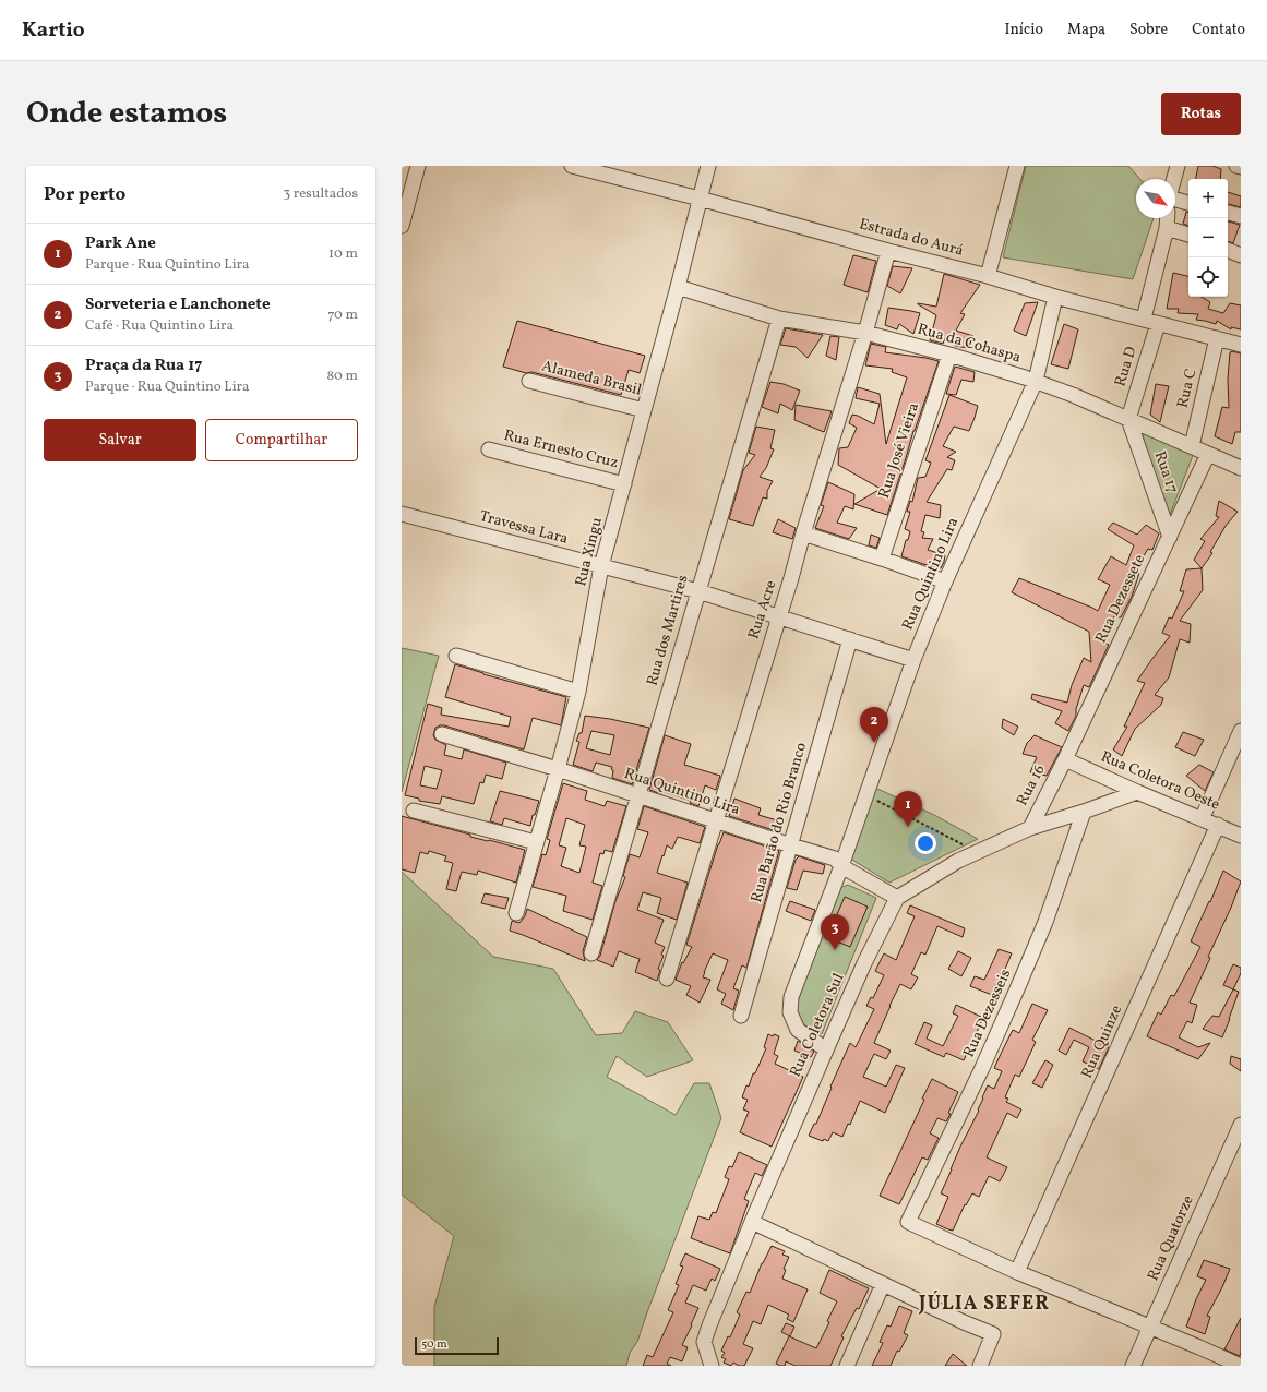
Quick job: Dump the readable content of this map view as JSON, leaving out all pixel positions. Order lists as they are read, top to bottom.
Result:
{
  "streets": {
    "street": [
      "Estrada do Aurá",
      "Rua da Cohaspa",
      "Rua D",
      "Alameda Brasil",
      "Rua C",
      "Rua Ernesto Cruz",
      "Rua José Vieira",
      "Rua 17",
      "Travessa Lara",
      "Rua Xingu",
      "Rua Quintino Lira",
      "Rua Dezessete",
      "Rua Acre",
      "Rua dos Martires",
      "Rua Coletora Oeste",
      "Rua 16",
      "Rua Barão do Rio Branco",
      "Rua Dezesseis",
      "Rua Coletora Sul",
      "Rua Quinze",
      "Rua Quatorze"
    ]
  },
  "crossings": [
    ["Estrada do Aurá", "Rua D"],
    ["Estrada do Aurá", "Rua C"],
    ["Estrada do Aurá", "Rua Xingu"],
    ["Estrada do Aurá", "Rua Quintino Lira"],
    ["Estrada do Aurá", "Rua Acre"],
    ["Rua da Cohaspa", "Rua D"],
    ["Rua da Cohaspa", "Rua C"],
    ["Rua da Cohaspa", "Rua José Vieira"],
    ["Rua da Cohaspa", "Rua 17"],
    ["Rua da Cohaspa", "Rua Xingu"],
    ["Rua da Cohaspa", "Rua Quintino Lira"],
    ["Rua da Cohaspa", "Rua Dezessete"],
    ["Rua da Cohaspa", "Rua Acre"],
    ["Rua da Cohaspa", "Rua dos Martires"],
    ["Rua D", "Rua 17"],
    ["Alameda Brasil", "Rua Xingu"],
    ["Rua Ernesto Cruz", "Rua Xingu"],
    ["Rua 17", "Rua Dezessete"],
    ["Travessa Lara", "Rua Xingu"],
    ["Travessa Lara", "Rua Quintino Lira"],
    ["Travessa Lara", "Rua Acre"],
    ["Travessa Lara", "Rua dos Martires"],
    ["Travessa Lara", "Rua Barão do Rio Branco"],
    ["Rua Xingu", "Rua Quintino Lira"],
    ["Rua Quintino Lira", "Rua Acre"],
    ["Rua Quintino Lira", "Rua dos Martires"],
    ["Rua Quintino Lira", "Rua Barão do Rio Branco"],
    ["Rua Quintino Lira", "Rua Coletora Sul"],
    ["Rua Dezessete", "Rua Coletora Oeste"],
    ["Rua Dezessete", "Rua 16"],
    ["Rua Coletora Oeste", "Rua 16"],
    ["Rua Coletora Oeste", "Rua Quinze"],
    ["Rua Dezesseis", "Rua Quinze"]
  ],
  "districts": ["JÚLIA SEFER"],
  "scale_bar": "50 m",
  "north": "bottom right",
  "page": {
    "header": "Kartio",
    "nav": [
      "Início",
      "Mapa",
      "Sobre",
      "Contato"
    ],
    "title": "Onde estamos",
    "buttons": [
      "Rotas",
      ["Salvar", "Compartilhar"]
    ],
    "heading": ["Por perto", "3 resultados"],
    "map_buttons": ["+", "−"],
    "list": [
      {
        "mark": "1",
        "name": "Park Ane",
        "note": "Parque · Rua Quintino Lira",
        "value": "10 m"
      },
      {
        "mark": "2",
        "name": "Sorveteria e Lanchonete",
        "note": "Café · Rua Quintino Lira",
        "value": "70 m"
      },
      {
        "mark": "3",
        "name": "Praça da Rua 17",
        "note": "Parque · Rua Quintino Lira",
        "value": "80 m"
      }
    ],
    "pins": ["2", "1", "3"],
    "scale": "50 m"
  }
}
